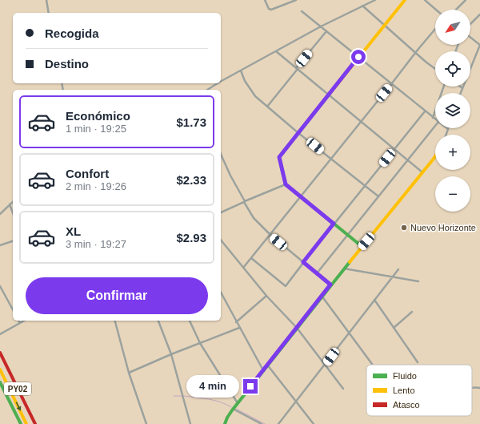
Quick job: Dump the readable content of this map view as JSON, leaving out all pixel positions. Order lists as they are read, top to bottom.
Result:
{
  "streets": {
    "main road": ["PY02"]
  },
  "places": ["Nuevo Horizonte"],
  "legend": ["Fluido", "Lento", "Atasco"],
  "north": "bottom left",
  "page": {
    "map_buttons": ["+", "−"],
    "banner": ["Recogida", "Destino"],
    "list": [
      {
        "name": "Económico",
        "note": "1 min · 19:25",
        "value": "$1.73"
      },
      {
        "name": "Confort",
        "note": "2 min · 19:26",
        "value": "$2.33"
      },
      {
        "name": "XL",
        "note": "3 min · 19:27",
        "value": "$2.93"
      }
    ],
    "buttons": "Confirmar",
    "bubble": "4 min"
  }
}
